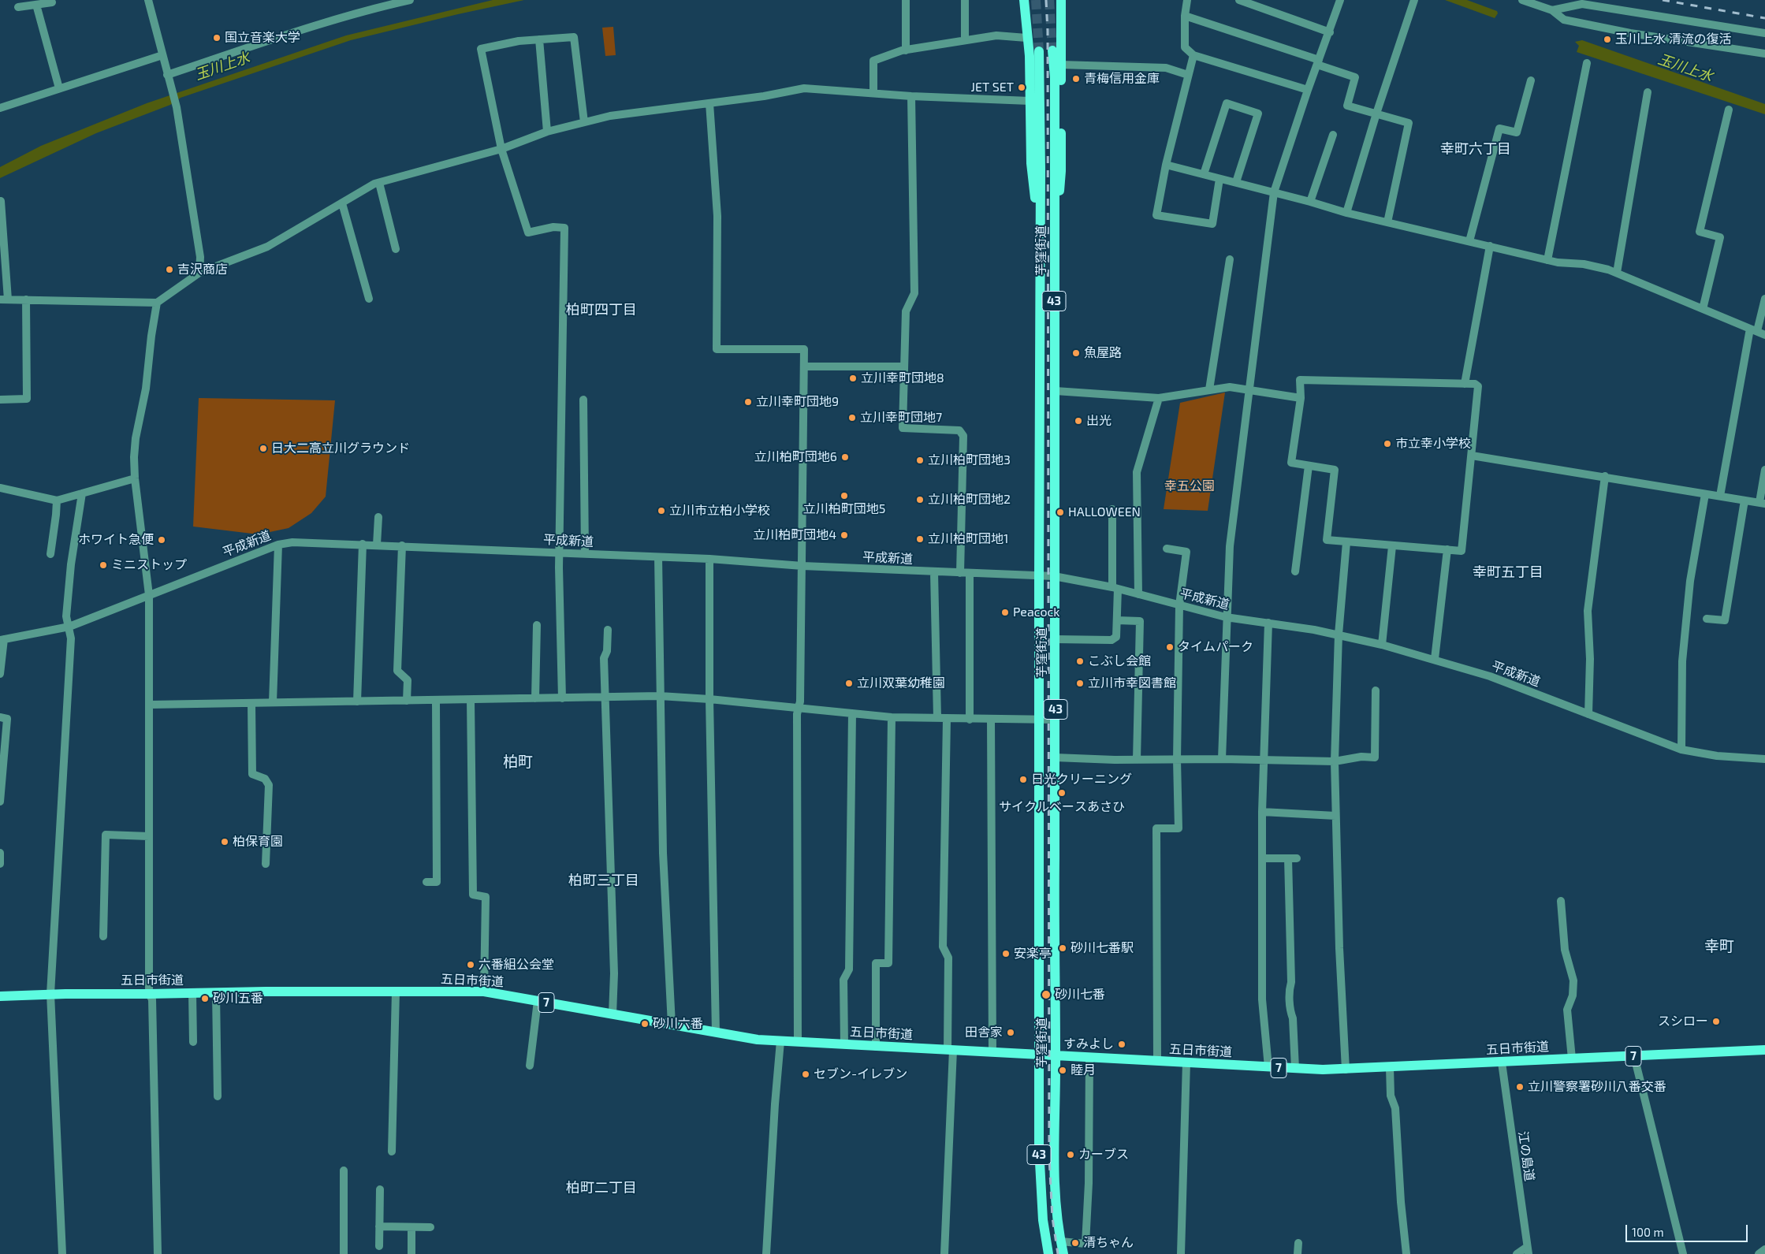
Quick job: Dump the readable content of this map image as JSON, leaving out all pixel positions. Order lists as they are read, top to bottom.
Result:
{
  "streets": {
    "main road": [
      "芋窪街道",
      "43",
      "五日市街道",
      "7"
    ],
    "street": ["平成新道", "江の島道"]
  },
  "crossings": [
    ["芋窪街道", "平成新道"],
    ["芋窪街道", "五日市街道"],
    ["五日市街道", "江の島道"]
  ],
  "districts": [
    "幸町六丁目",
    "柏町四丁目",
    "幸町五丁目",
    "柏町",
    "柏町三丁目",
    "幸町",
    "柏町二丁目"
  ],
  "water": ["玉川上水"],
  "parks": ["幸五公園"],
  "places": [
    "国立音楽大学",
    "玉川上水 清流の復活",
    "青梅信用金庫",
    "JET SET",
    "吉沢商店",
    "魚屋路",
    "立川幸町団地8",
    "立川幸町団地9",
    "立川幸町団地7",
    "出光",
    "市立幸小学校",
    "日大二高立川グラウンド",
    "立川柏町団地6",
    "立川柏町団地3",
    "立川柏町団地5",
    "立川柏町団地2",
    "立川市立柏小学校",
    "HALLOWEEN",
    "立川柏町団地4",
    "立川柏町団地1",
    "ホワイト急便",
    "ミニストップ",
    "Peacock",
    "タイムパーク",
    "こぶし会館",
    "立川双葉幼稚園",
    "立川市幸図書館",
    "日光クリーニング",
    "サイクルベースあさひ",
    "柏保育園",
    "砂川七番駅",
    "安楽亭",
    "六番組公会堂",
    "砂川七番",
    "砂川五番",
    "スシロー",
    "砂川六番",
    "田舎家",
    "すみよし",
    "睦月",
    "セブン-イレブン",
    "立川警察署砂川八番交番",
    "カーブス",
    "清ちゃん"
  ],
  "scale_bar": "100 m"
}
